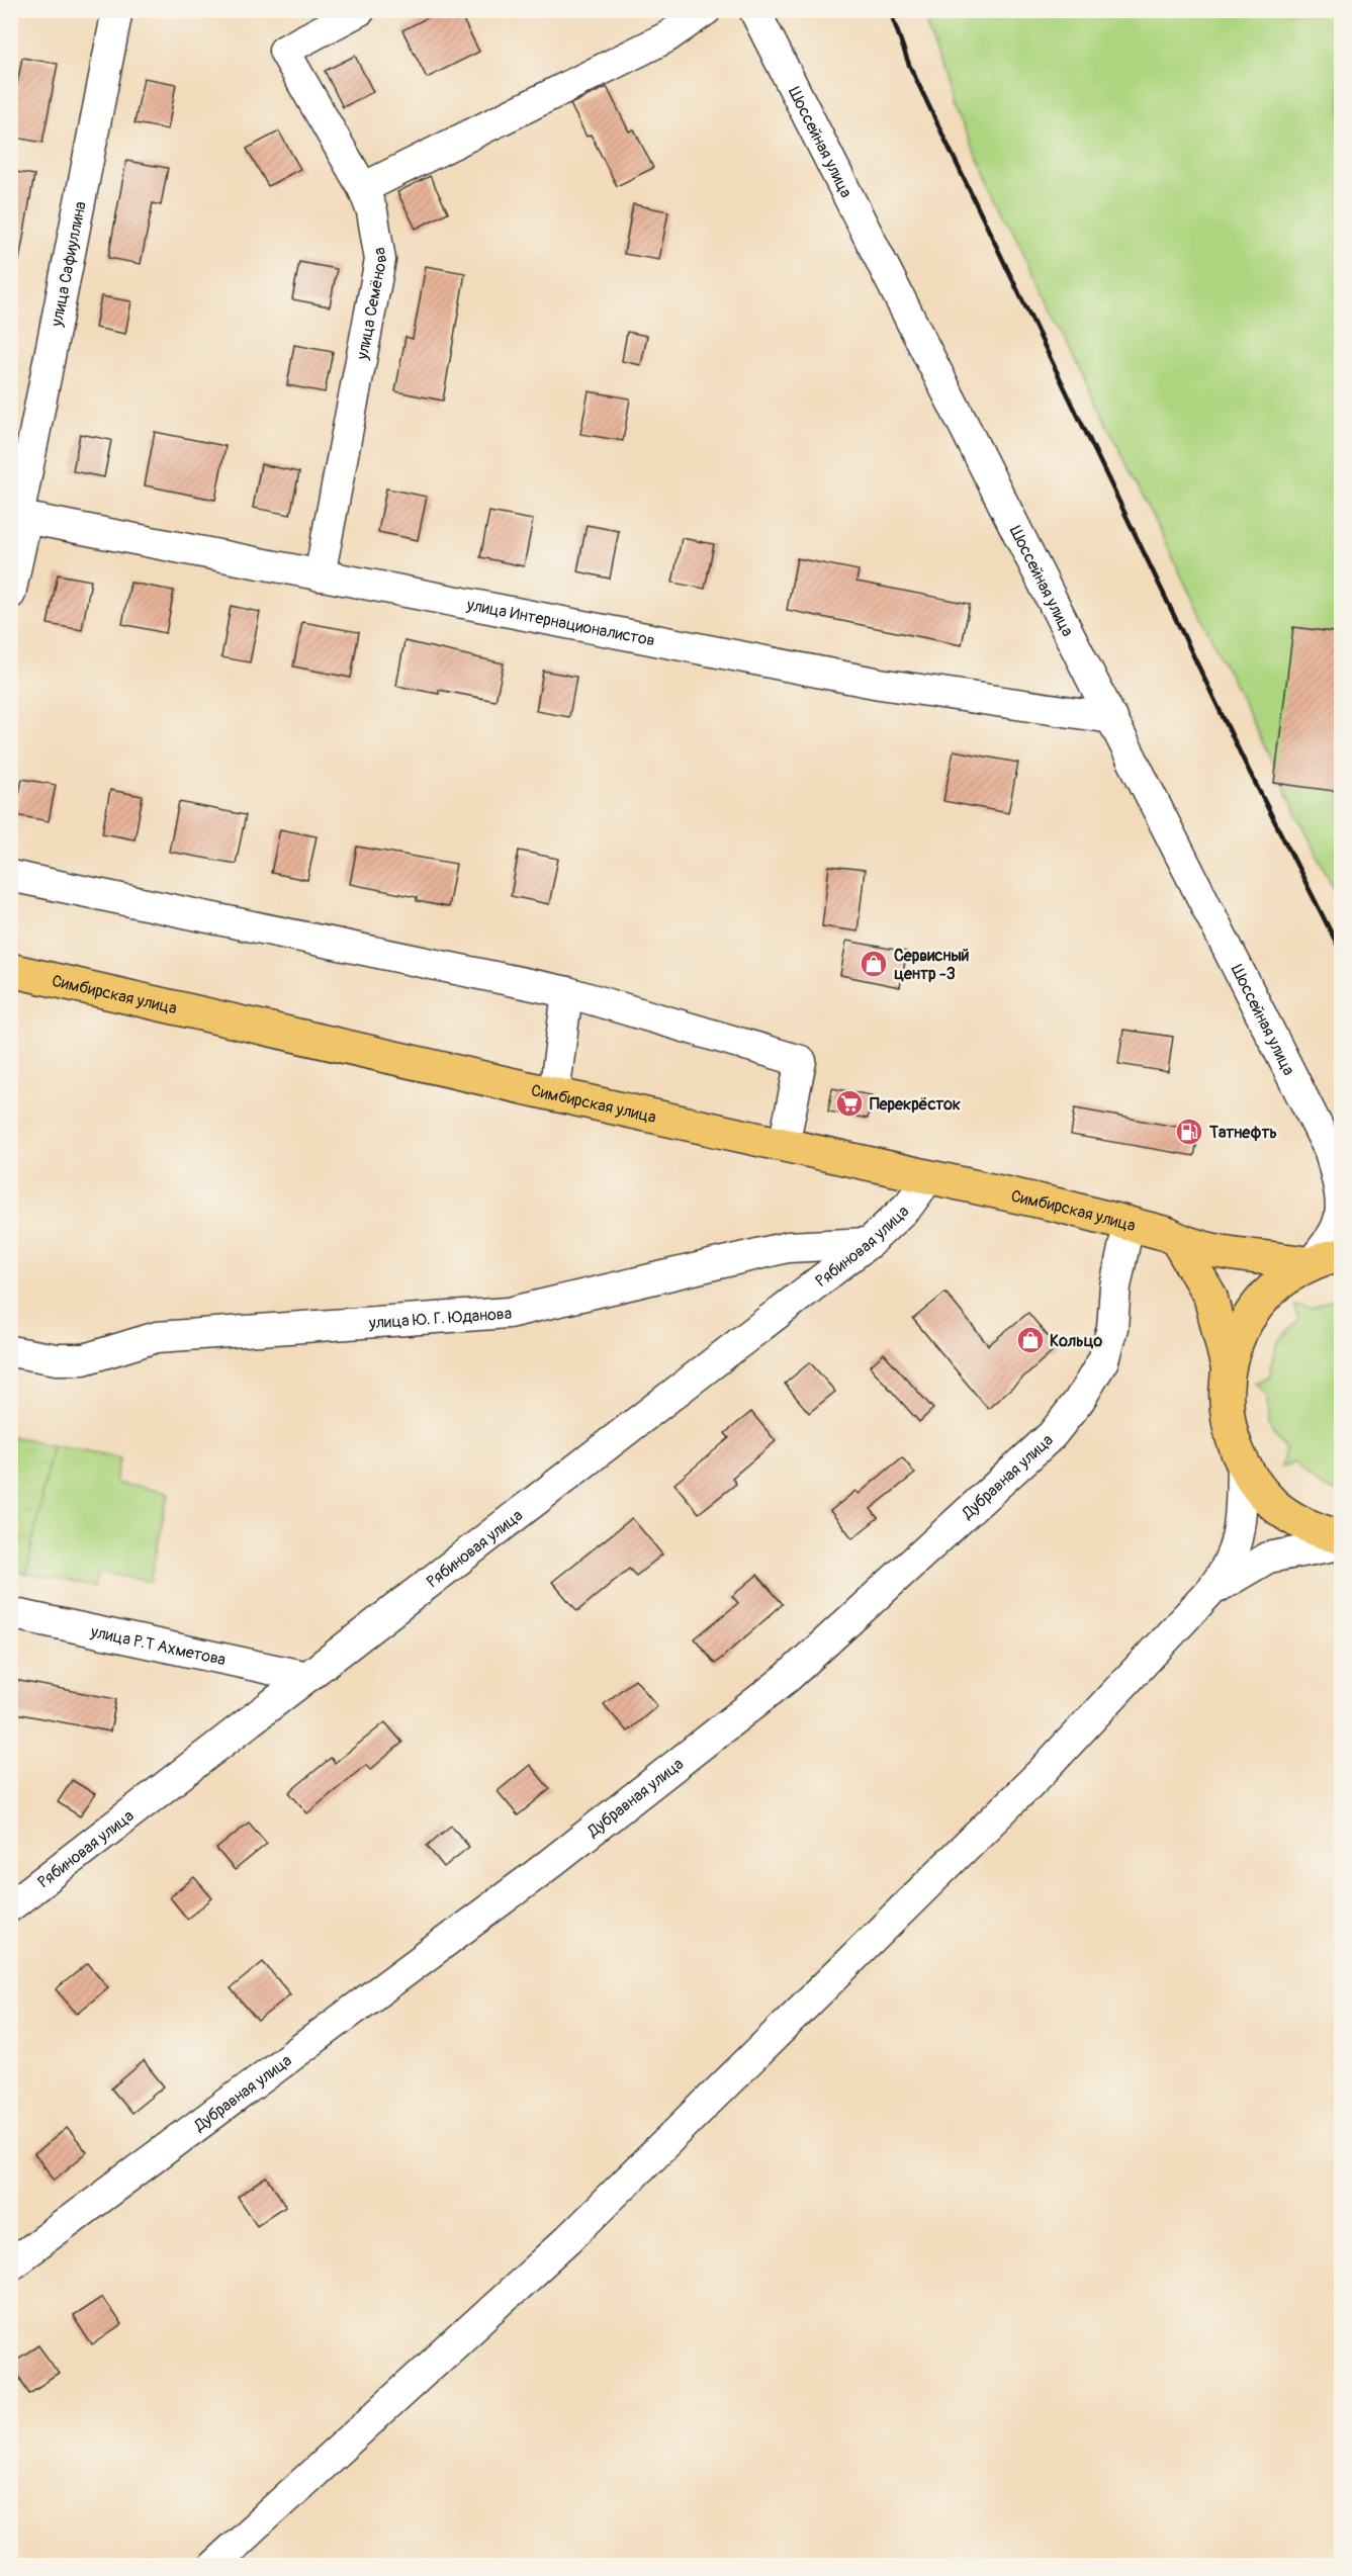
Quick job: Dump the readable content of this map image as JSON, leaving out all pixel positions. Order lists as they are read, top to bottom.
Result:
{
  "streets": {
    "main road": ["Симбирская улица"],
    "street": [
      "Шоссейная улица",
      "улица Сафиуллина",
      "улица Семёнова",
      "улица Интернационалистов",
      "Рябиновая улица",
      "улица Ю. Г. Юданова",
      "Дубравная улица",
      "улица Р.Т Ахметова"
    ]
  },
  "crossings": [
    ["Шоссейная улица", "улица Интернационалистов"],
    ["Шоссейная улица", "Симбирская улица"],
    ["улица Сафиуллина", "улица Интернационалистов"],
    ["улица Семёнова", "улица Интернационалистов"],
    ["Симбирская улица", "Рябиновая улица"],
    ["Симбирская улица", "Дубравная улица"],
    ["Рябиновая улица", "улица Ю. Г. Юданова"],
    ["Рябиновая улица", "улица Р.Т Ахметова"]
  ],
  "places": {
    "shop": ["Сервисный центр -3", "Кольцо"],
    "supermarket": ["Перекрёсток"],
    "fuel station": ["Татнефть"]
  }
}
